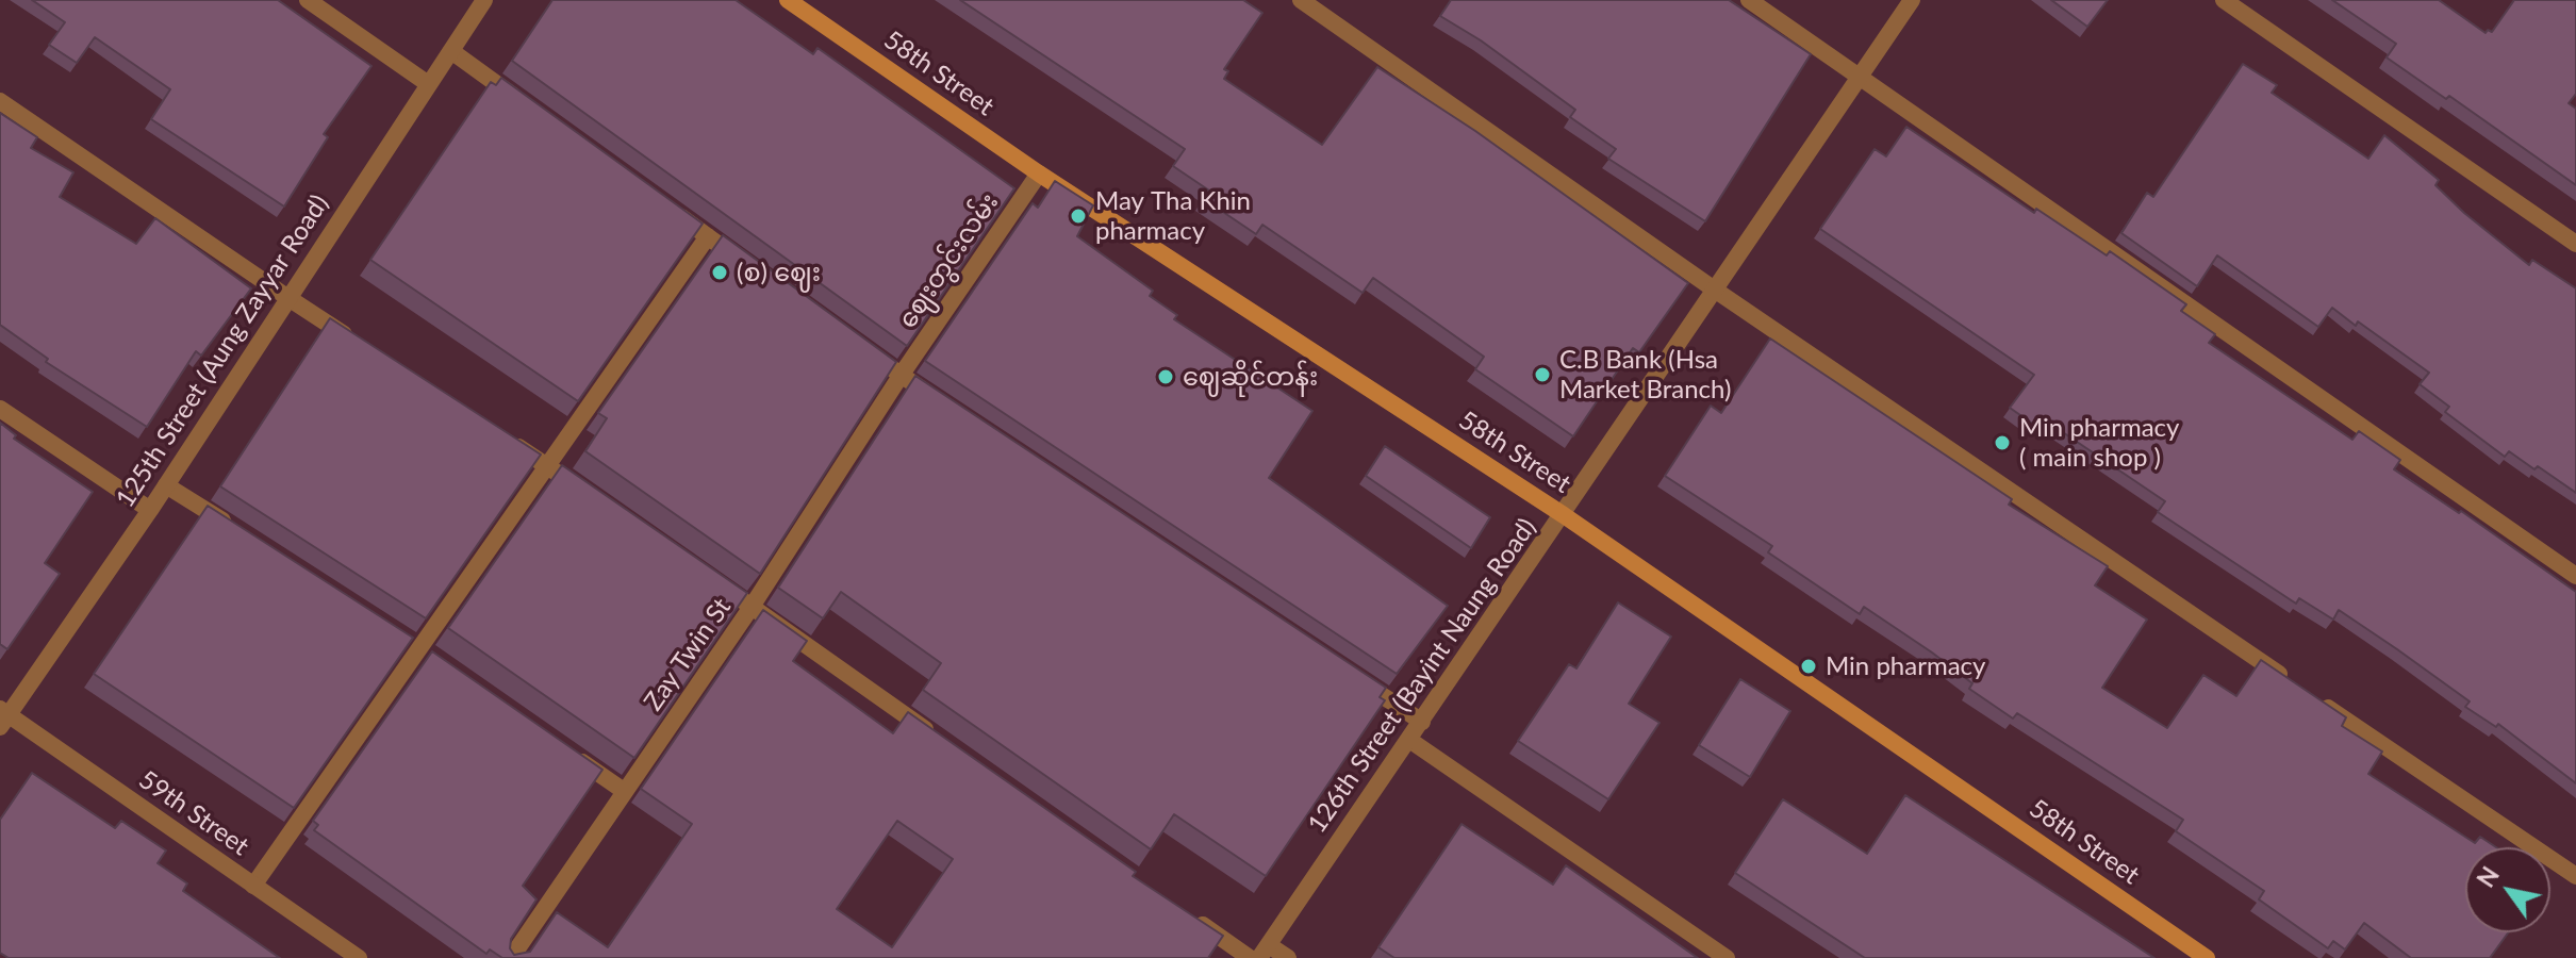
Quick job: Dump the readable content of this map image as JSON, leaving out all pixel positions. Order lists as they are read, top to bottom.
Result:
{
  "streets": {
    "main road": ["58th Street"],
    "street": [
      "ဈေးတွင်းလမ်း",
      "125th Street (Aung Zayyar Road)",
      "Zay Twin St",
      "126th Street (Bayint Naung Road)",
      "59th Street"
    ]
  },
  "crossings": [
    ["58th Street", "ဈေးတွင်းလမ်း"],
    ["58th Street", "126th Street (Bayint Naung Road)"],
    ["ဈေးတွင်းလမ်း", "Zay Twin St"],
    ["125th Street (Aung Zayyar Road)", "59th Street"]
  ],
  "places": [
    "May Tha Khin pharmacy",
    "(စ) ဈေး",
    "C.B Bank (Hsa Market Branch)",
    "ဈေဆိုင်တန်း",
    "Min pharmacy ( main shop )",
    "Min pharmacy"
  ],
  "north": "top left"
}
